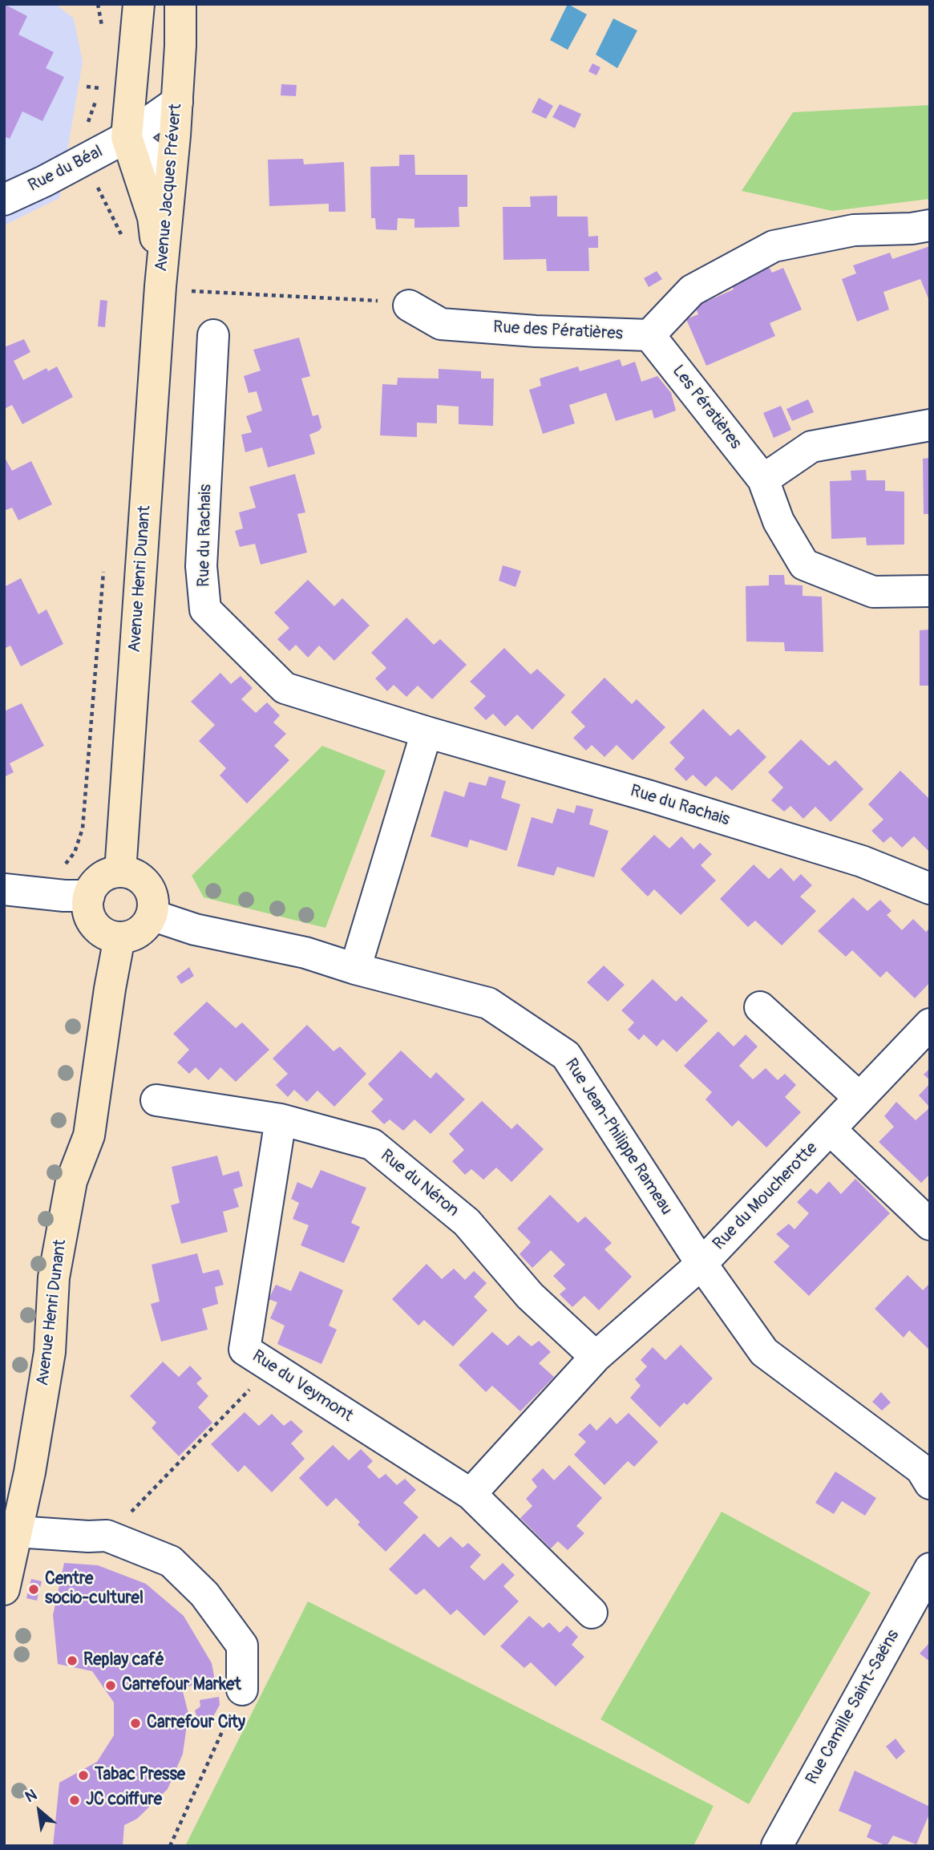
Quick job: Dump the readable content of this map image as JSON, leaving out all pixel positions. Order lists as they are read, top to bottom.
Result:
{
  "streets": {
    "main road": ["Avenue Jacques Prévert", "Avenue Henri Dunant"],
    "street": [
      "Rue du Béal",
      "Rue des Pératières",
      "Les Pératières",
      "Rue du Rachais",
      "Rue Jean-Philippe Rameau",
      "Rue du Néron",
      "Rue du Moucherotte",
      "Rue du Veymont",
      "Rue Camille Saint-Saëns"
    ]
  },
  "crossings": [
    ["Rue du Béal", "Avenue Jacques Prévert"],
    ["Avenue Jacques Prévert", "Avenue Henri Dunant"],
    ["Rue des Pératières", "Les Pératières"],
    ["Avenue Henri Dunant", "Rue Jean-Philippe Rameau"],
    ["Rue Jean-Philippe Rameau", "Rue du Moucherotte"],
    ["Rue du Néron", "Rue du Veymont"]
  ],
  "places": [
    "Centre socio-culturel",
    "Replay café",
    "Carrefour Market",
    "Carrefour City",
    "Tabac Presse",
    "JC coiffure"
  ],
  "north": "top left"
}
